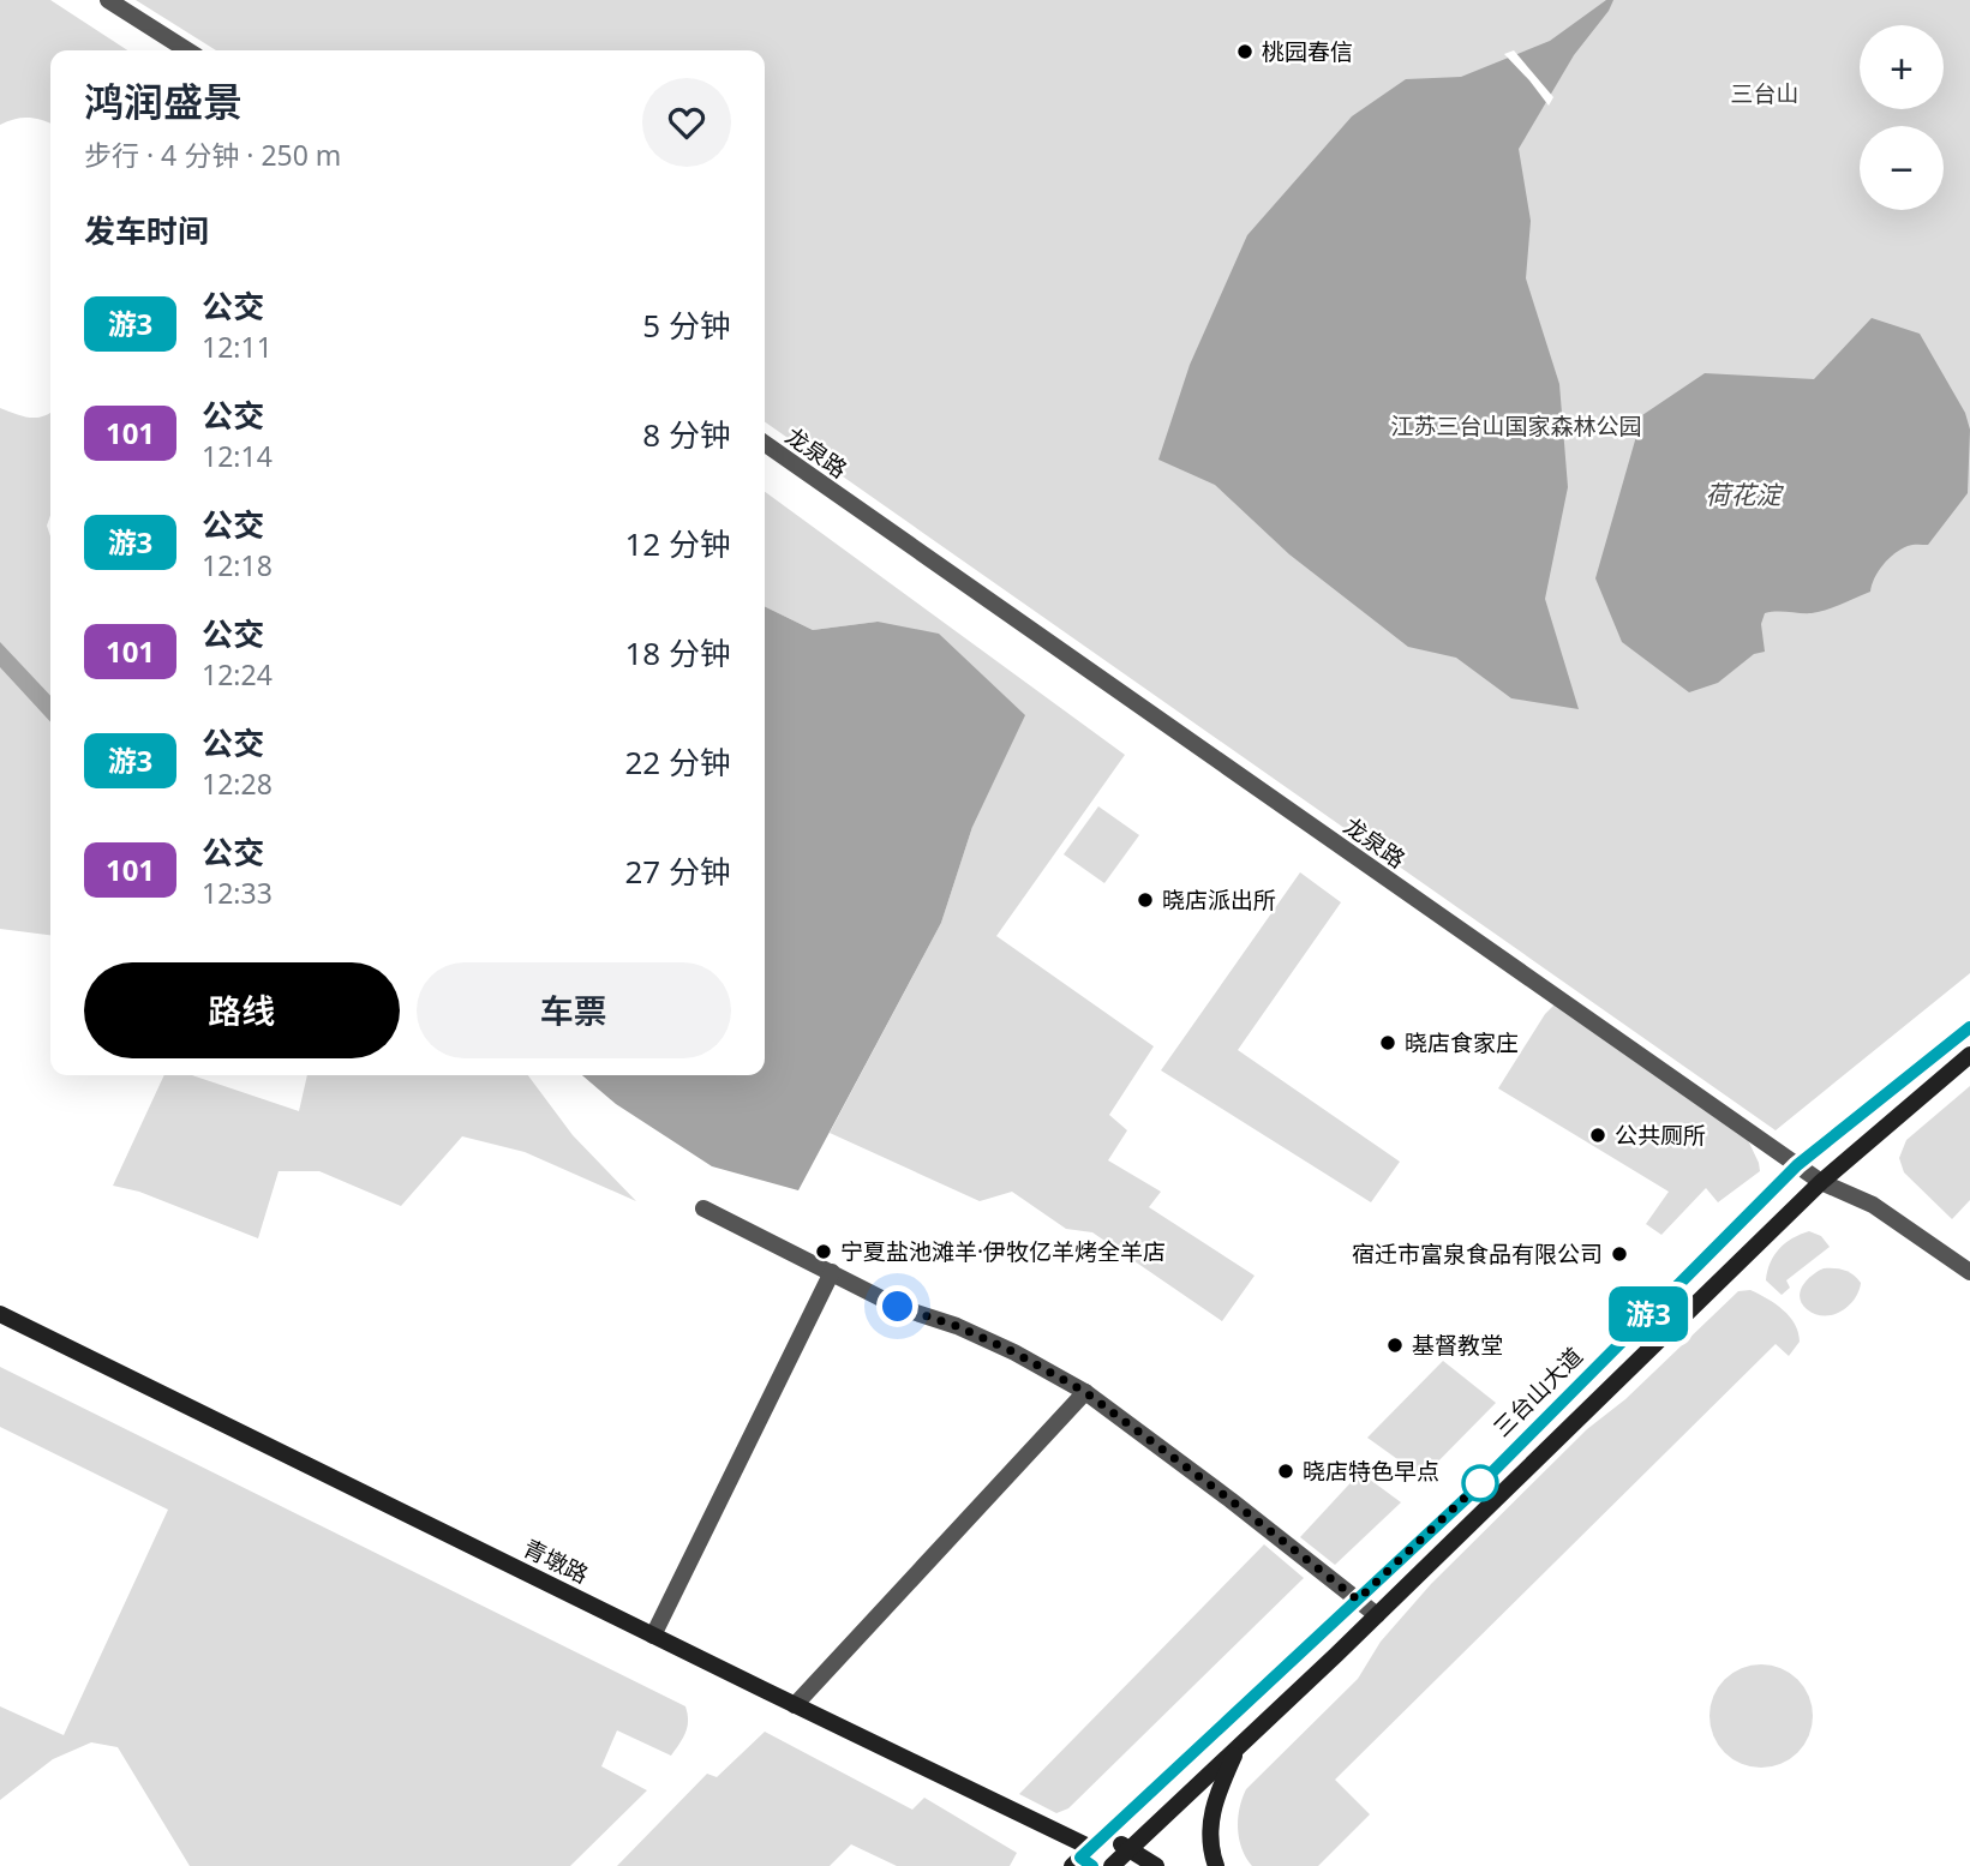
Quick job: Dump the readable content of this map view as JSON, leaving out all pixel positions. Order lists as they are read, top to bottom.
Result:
{
  "streets": {
    "main road": ["三台山大道", "青墩路"],
    "street": ["龙泉路"]
  },
  "crossings": [
    ["龙泉路", "三台山大道"],
    ["三台山大道", "青墩路"]
  ],
  "water": ["荷花淀"],
  "parks": ["三台山", "江苏三台山国家森林公园"],
  "places": [
    "桃园春信",
    "晓店派出所",
    "晓店食家庄",
    "公共厕所",
    "宁夏盐池滩羊·伊牧亿羊烤全羊店",
    "宿迁市富泉食品有限公司",
    "基督教堂",
    "晓店特色早点"
  ],
  "lines": ["bus line 游3"],
  "page": {
    "on_map": "游3",
    "map_buttons": ["+", "−"],
    "heading": [
      ["鸿润盛景", "步行 · 4 分钟 · 250 m"],
      "发车时间"
    ],
    "list": [
      {
        "mark": "游3",
        "name": "公交",
        "note": "12:11",
        "value": "5 分钟"
      },
      {
        "mark": "101",
        "name": "公交",
        "note": "12:14",
        "value": "8 分钟"
      },
      {
        "mark": "游3",
        "name": "公交",
        "note": "12:18",
        "value": "12 分钟"
      },
      {
        "mark": "101",
        "name": "公交",
        "note": "12:24",
        "value": "18 分钟"
      },
      {
        "mark": "游3",
        "name": "公交",
        "note": "12:28",
        "value": "22 分钟"
      },
      {
        "mark": "101",
        "name": "公交",
        "note": "12:33",
        "value": "27 分钟"
      }
    ],
    "buttons": ["路线", "车票"]
  }
}
